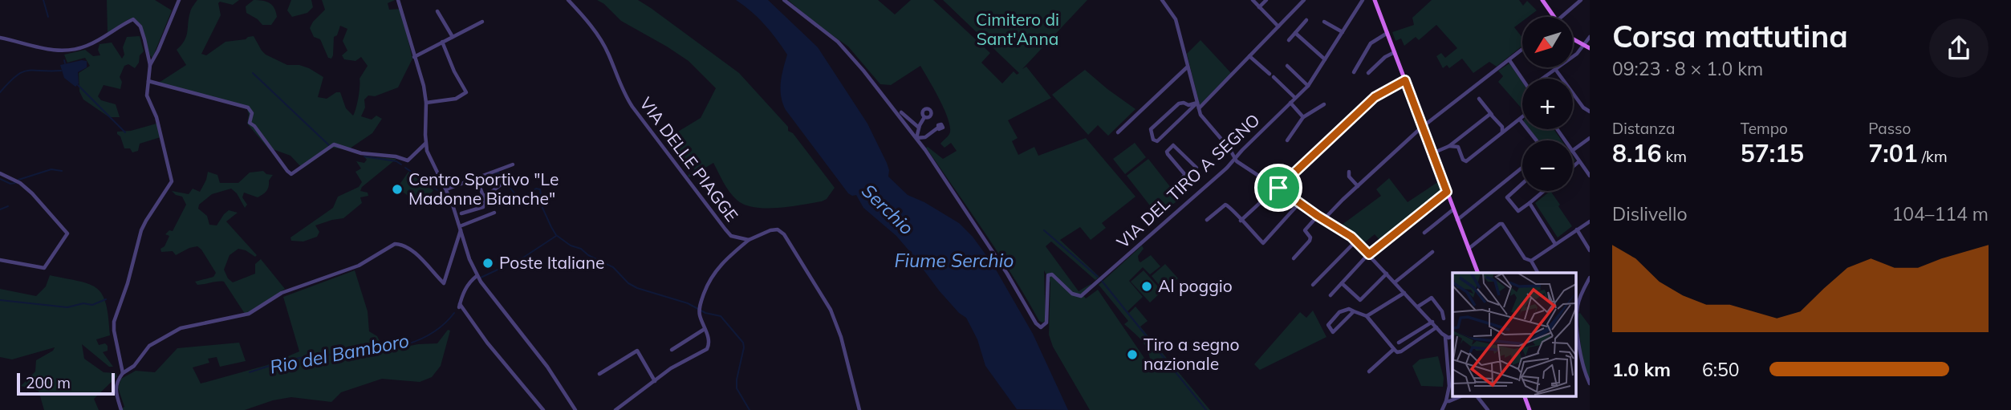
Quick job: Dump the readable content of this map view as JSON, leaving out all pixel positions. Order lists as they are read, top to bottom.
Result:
{
  "streets": {
    "street": ["VIA DELLE PIAGGE", "VIA DEL TIRO A SEGNO"]
  },
  "water": ["Serchio", "Fiume Serchio", "Rio del Bamboro"],
  "parks": ["Cimitero di Sant'Anna"],
  "places": [
    "Centro Sportivo \"Le Madonne Bianche\"",
    "Poste Italiane",
    "Al poggio",
    "Tiro a segno nazionale"
  ],
  "scale_bar": "200 m",
  "north": "bottom left",
  "page": {
    "heading": ["Corsa mattutina", "09:23 · 8 × 1.0 km"],
    "map_buttons": ["+", "−"],
    "stats": [
      ["Distanza", "8.16 km"],
      ["Tempo", "57:15"],
      ["Passo", "7:01 /km"]
    ],
    "chart": ["Dislivello", "104–114 m"],
    "list": [
      {
        "name": "1.0 km",
        "note": "6:50"
      }
    ],
    "scale": "200 m"
  }
}
